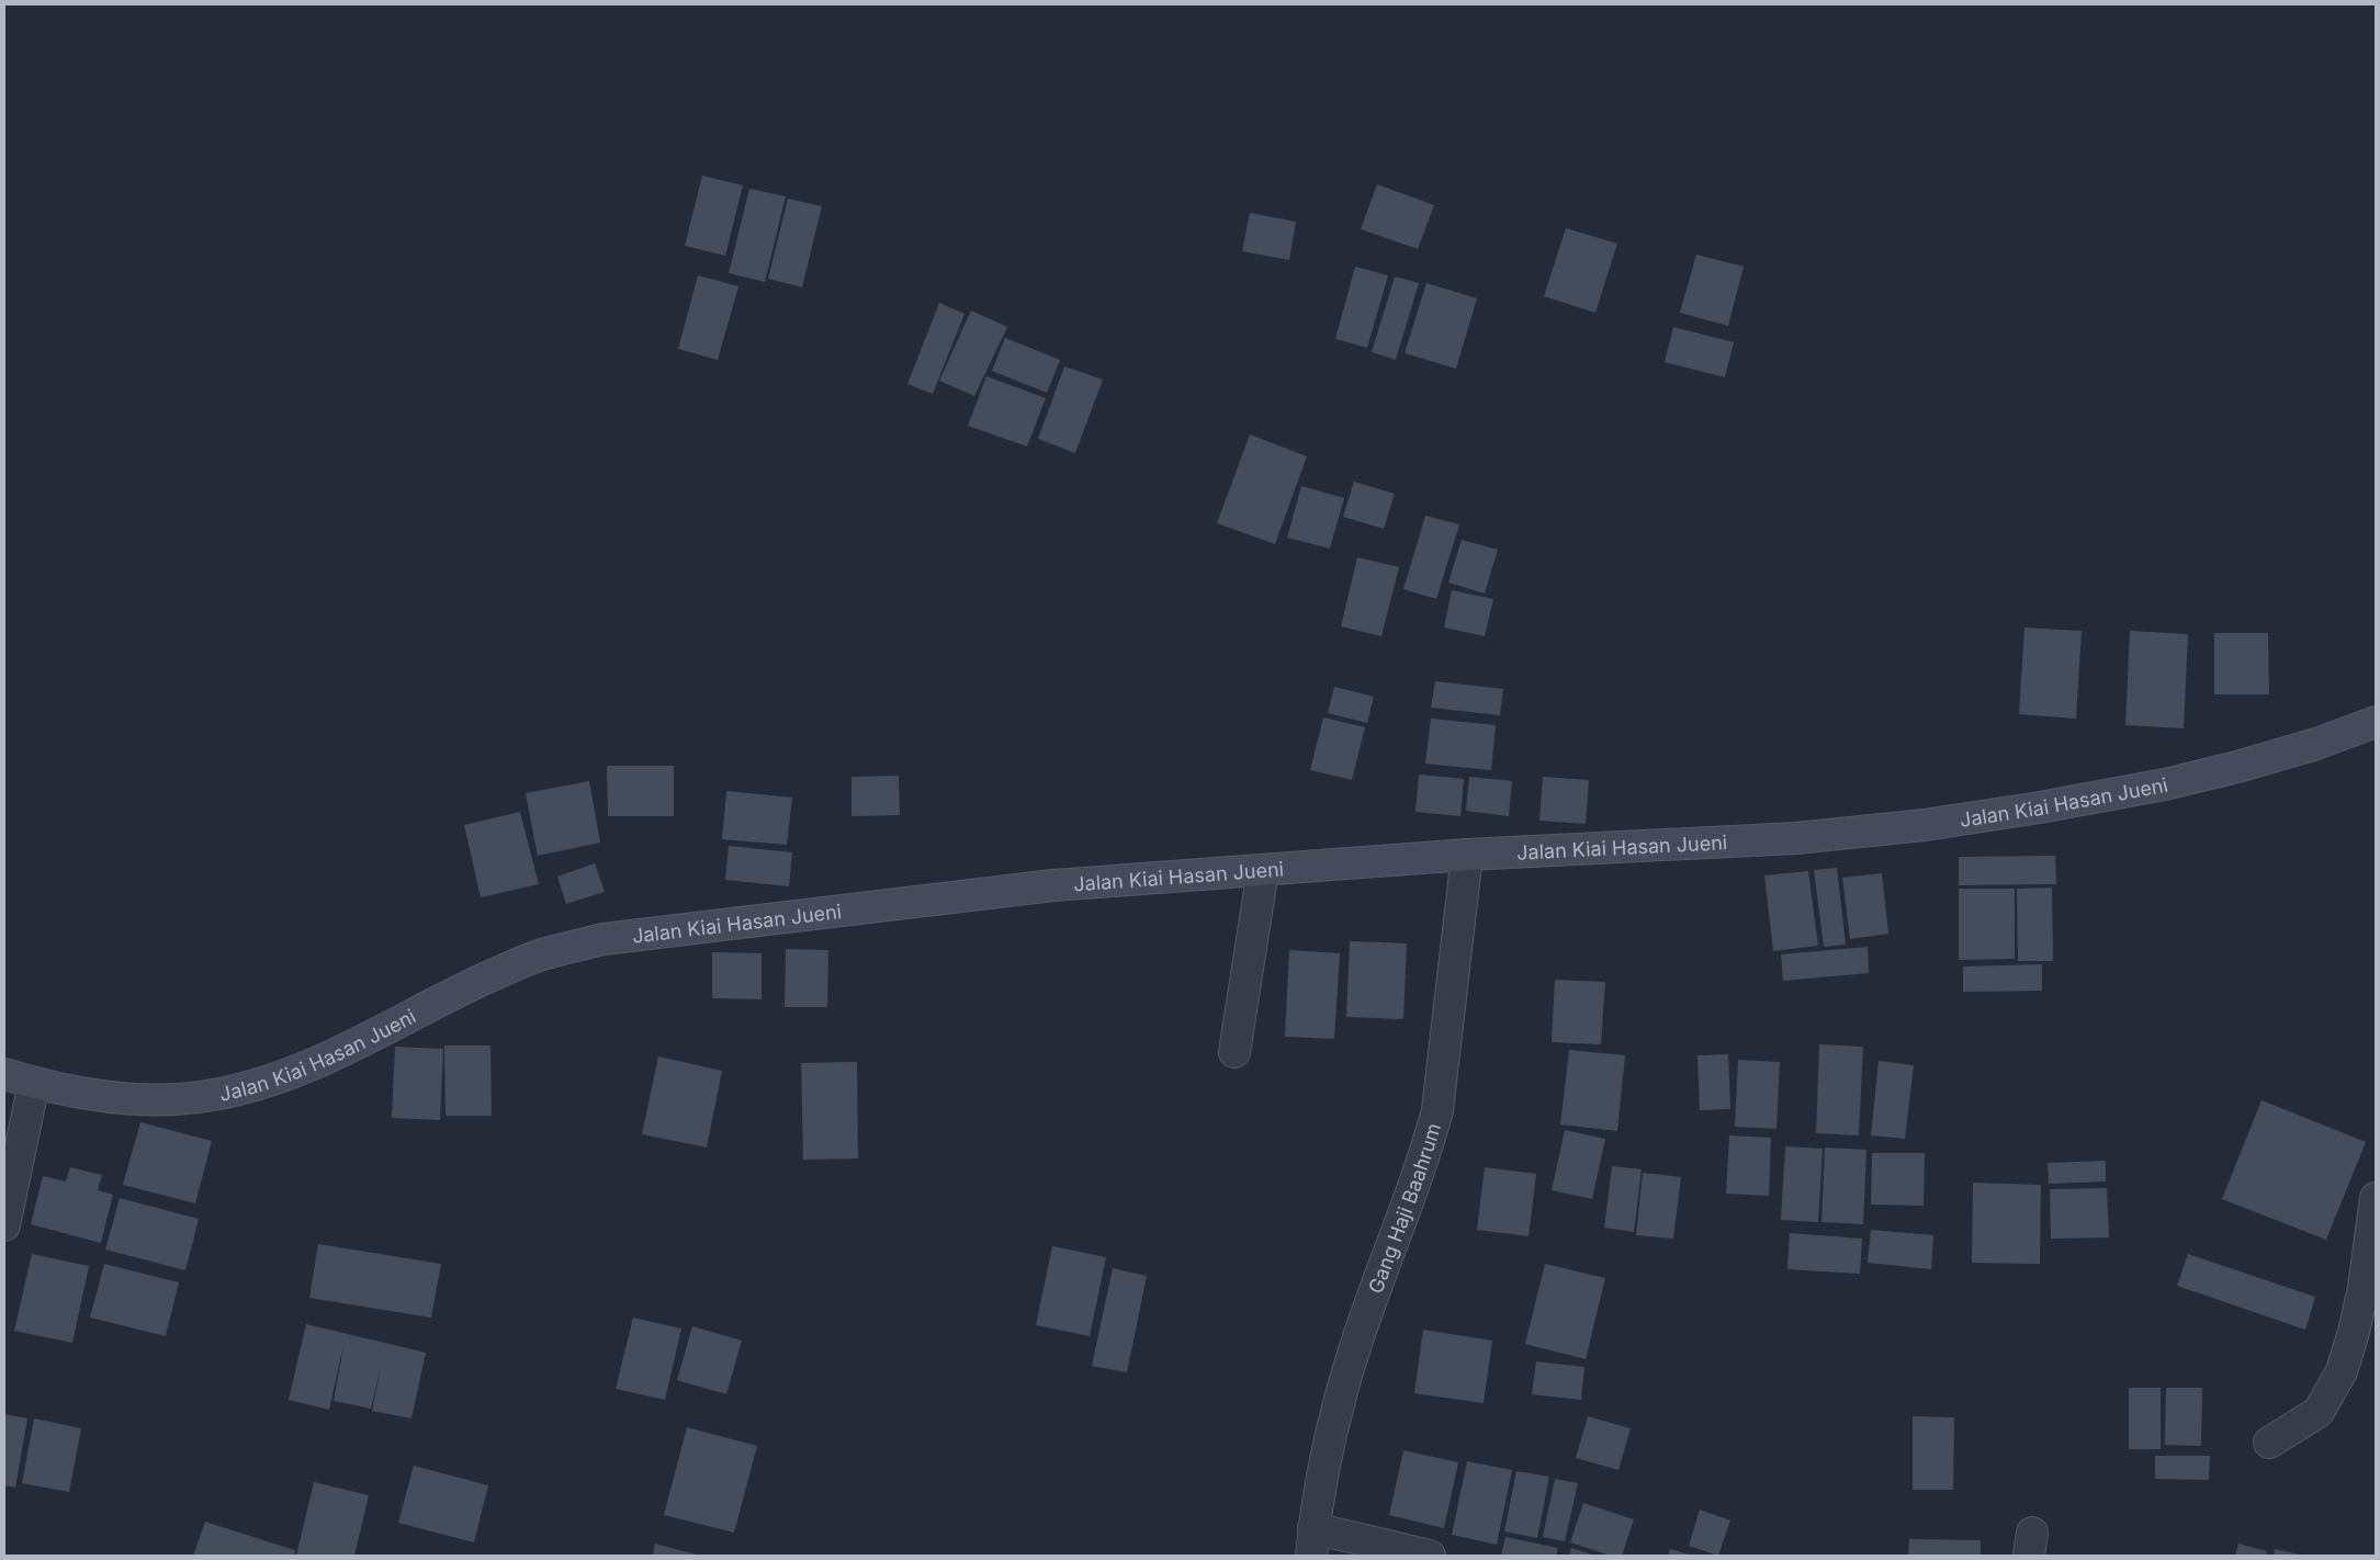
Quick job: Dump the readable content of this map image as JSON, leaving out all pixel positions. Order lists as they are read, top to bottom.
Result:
{
  "streets": {
    "street": ["Jalan Kiai Hasan Jueni", "Gang Haji Baahrum"]
  },
  "crossings": [
    ["Jalan Kiai Hasan Jueni", "Gang Haji Baahrum"]
  ]
}
